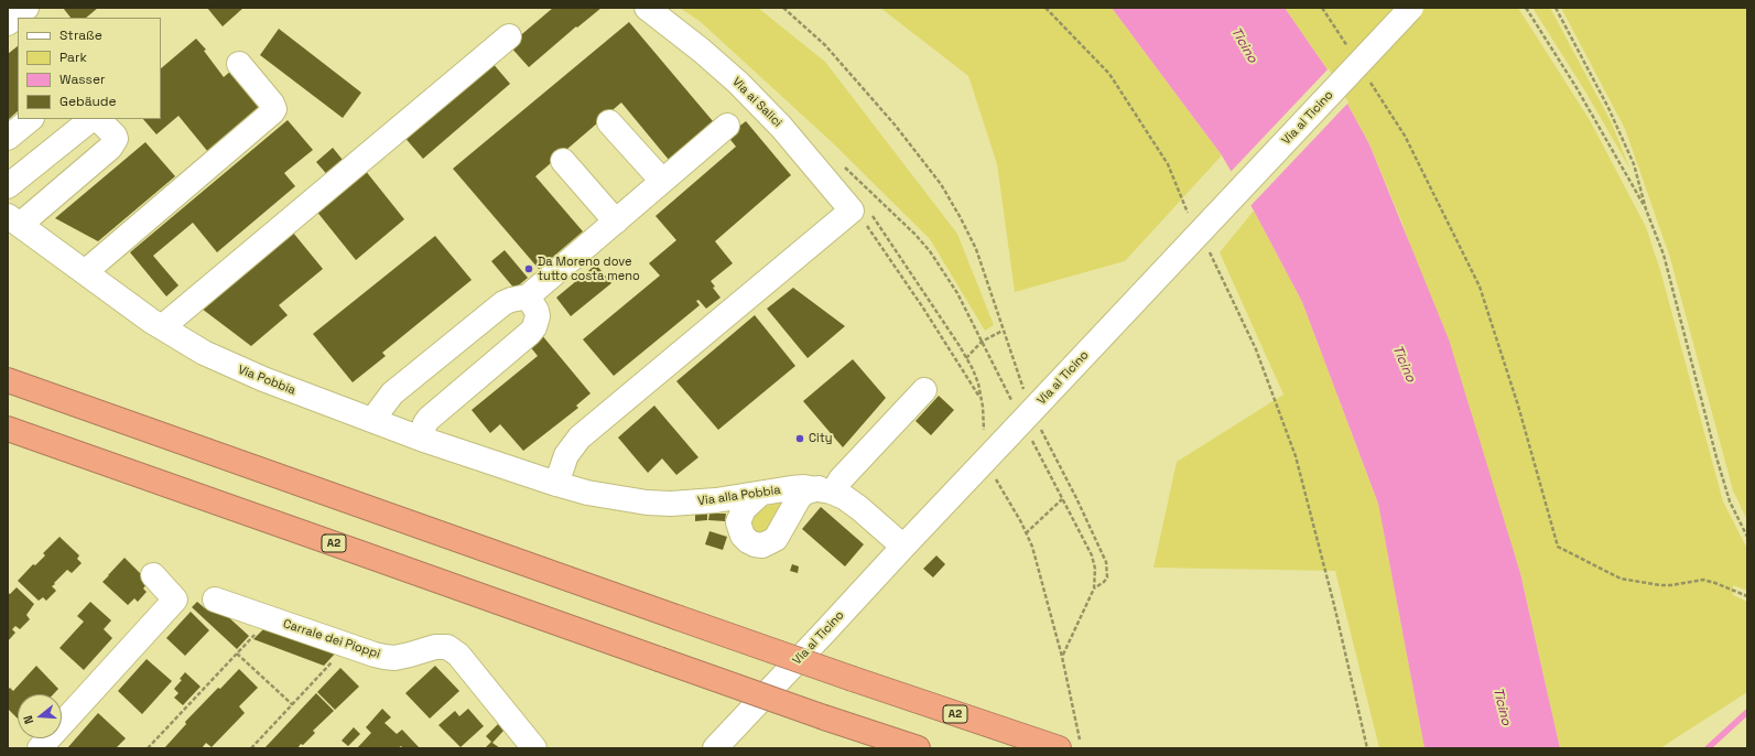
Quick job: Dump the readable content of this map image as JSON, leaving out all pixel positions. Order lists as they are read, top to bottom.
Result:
{
  "streets": {
    "highway": ["A2"],
    "street": [
      "Via ai Salici",
      "Via al Ticino",
      "Via Pobbia",
      "Via alla Pobbia",
      "Carrale dei Pioppi"
    ]
  },
  "crossings": [
    ["Via al Ticino", "Via alla Pobbia"],
    ["Via Pobbia", "Via alla Pobbia"]
  ],
  "water": ["Ticino"],
  "places": ["Da Moreno dove tutto costa meno", "City"],
  "legend": [
    "Straße",
    "Park",
    "Wasser",
    "Gebäude"
  ],
  "north": "left"
}
